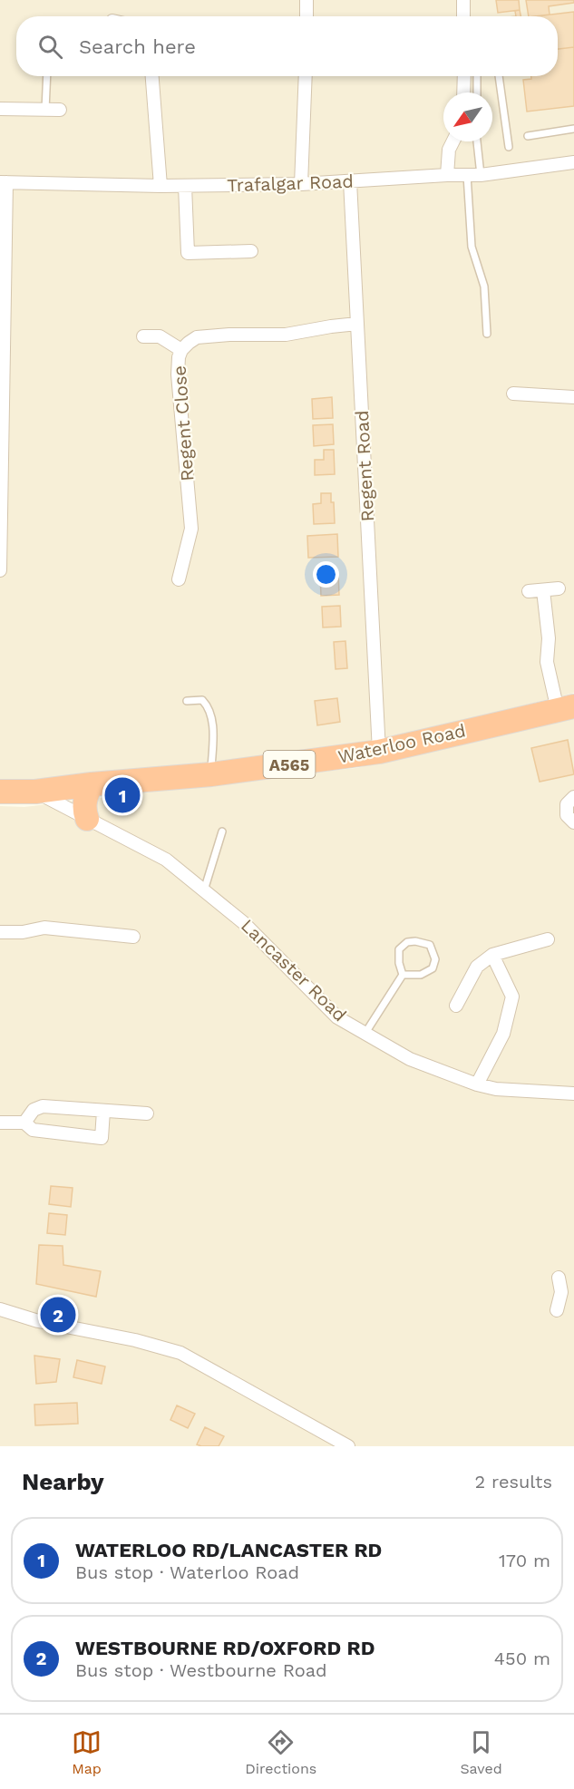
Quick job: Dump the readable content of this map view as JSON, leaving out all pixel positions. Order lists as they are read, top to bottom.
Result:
{
  "streets": {
    "highway": ["Waterloo Road", "A565"],
    "street": [
      "Trafalgar Road",
      "Regent Close",
      "Regent Road",
      "Lancaster Road"
    ]
  },
  "crossings": [
    ["Trafalgar Road", "Regent Road"],
    ["Regent Close", "Regent Road"],
    ["Regent Road", "Waterloo Road"],
    ["Waterloo Road", "Lancaster Road"]
  ],
  "north": "bottom left",
  "page": {
    "search": "Search here",
    "pins": ["1", "2"],
    "heading": ["Nearby", "2 results"],
    "list": [
      {
        "mark": "1",
        "name": "WATERLOO RD/LANCASTER RD",
        "note": "Bus stop · Waterloo Road",
        "value": "170 m"
      },
      {
        "mark": "2",
        "name": "WESTBOURNE RD/OXFORD RD",
        "note": "Bus stop · Westbourne Road",
        "value": "450 m"
      }
    ],
    "nav": ["Map", "Directions", "Saved"]
  }
}
